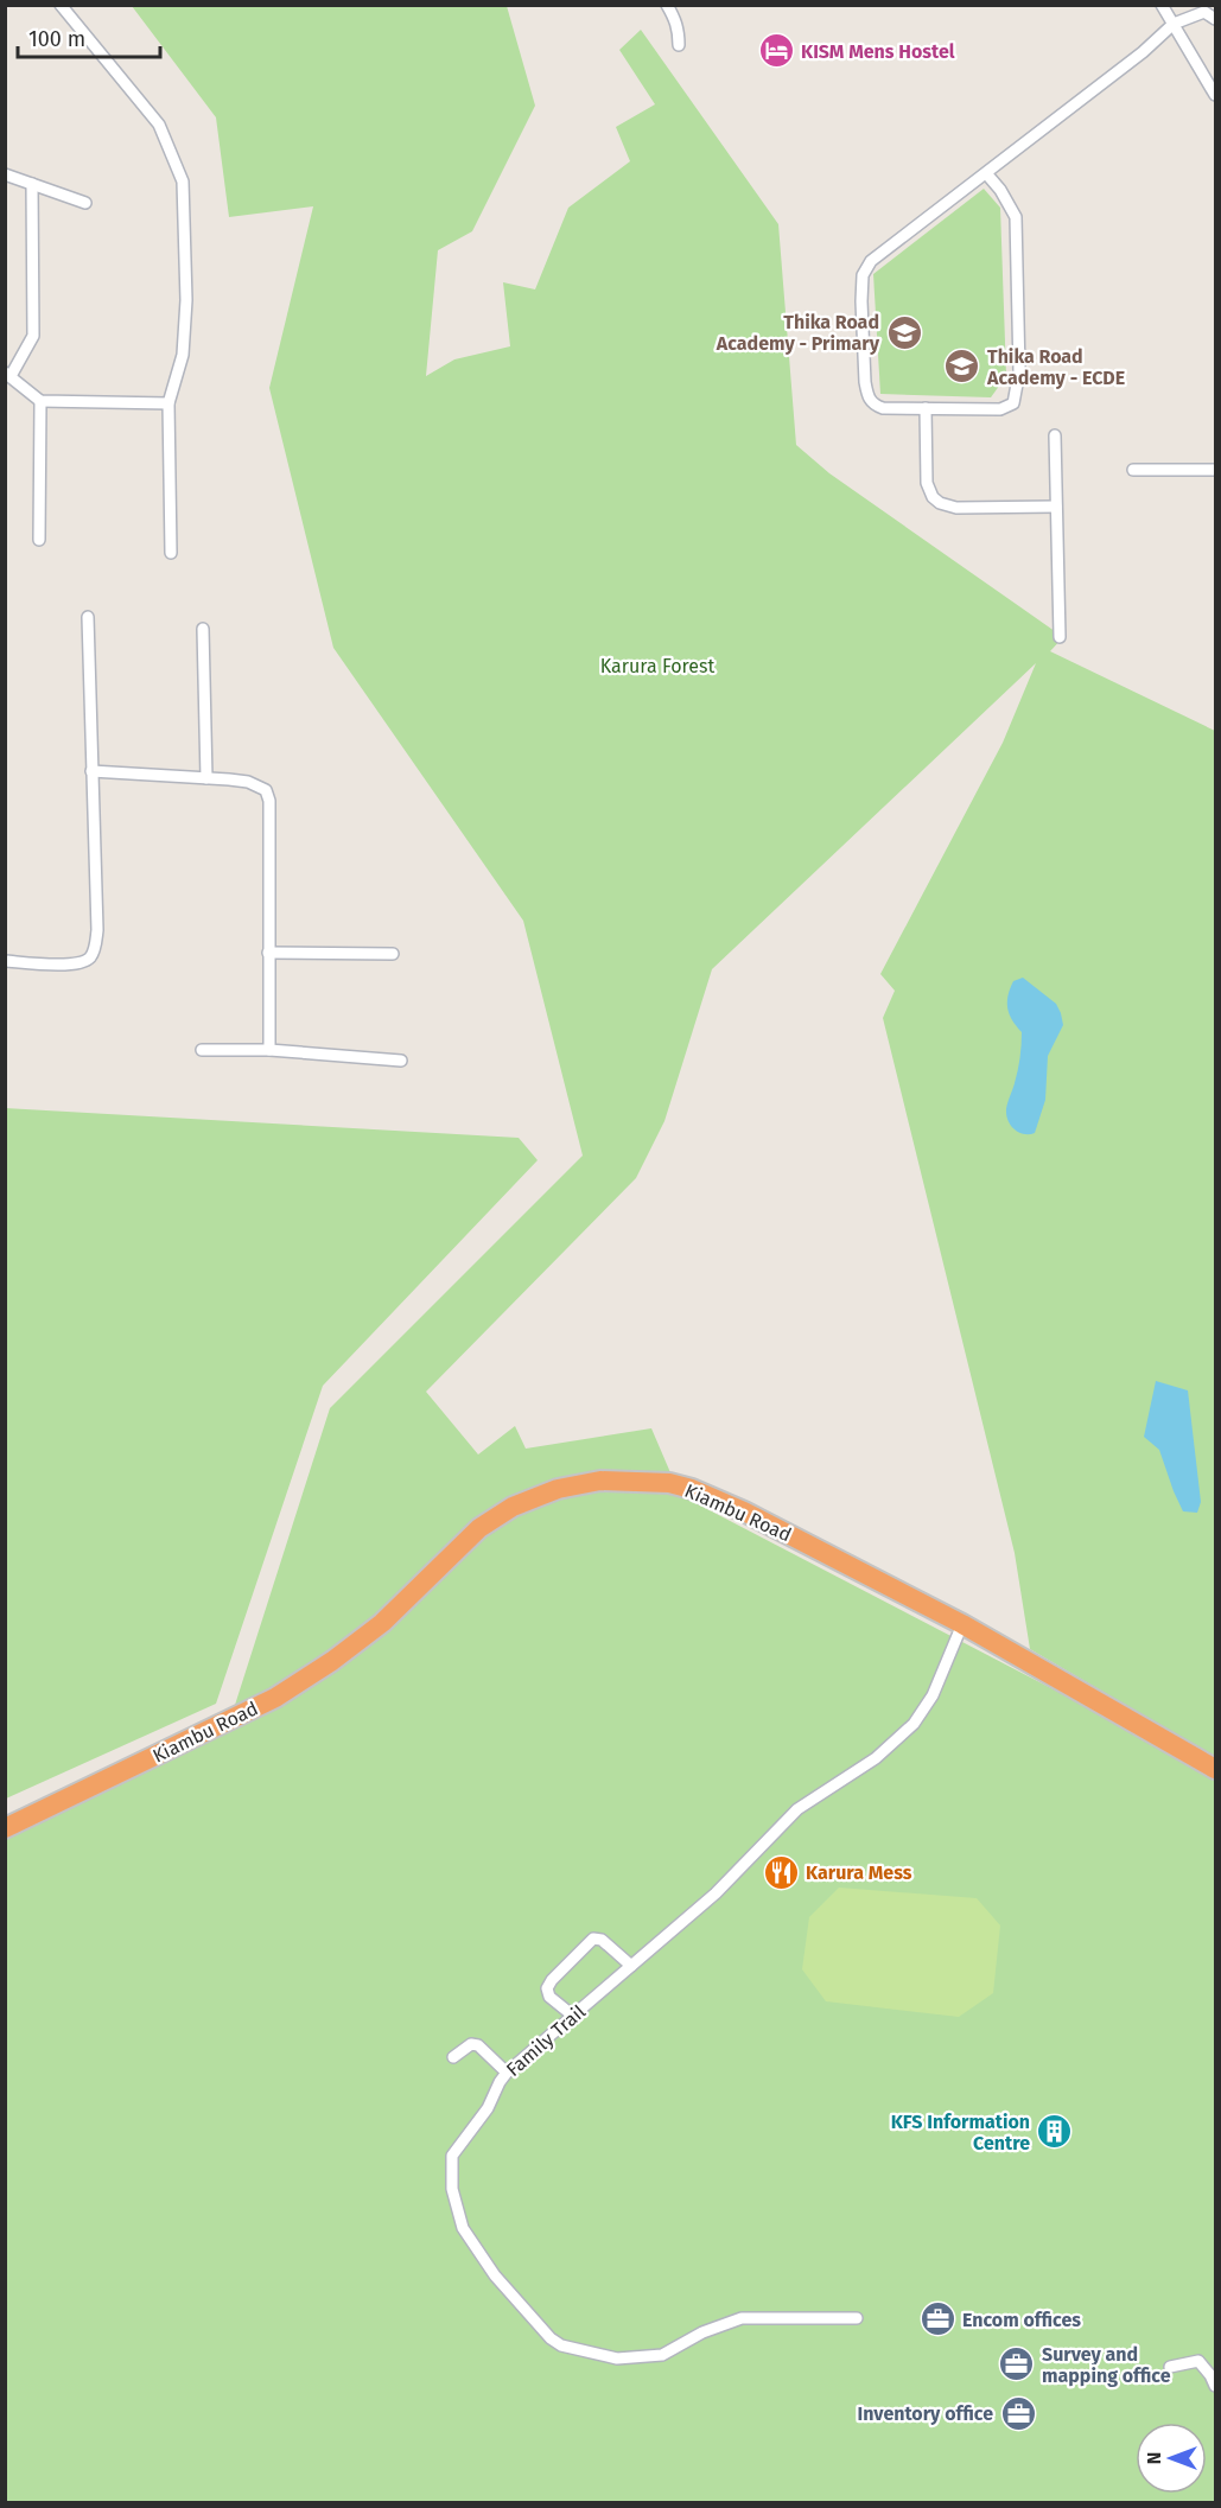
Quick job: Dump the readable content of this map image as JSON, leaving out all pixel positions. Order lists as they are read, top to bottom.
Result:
{
  "streets": {
    "highway": ["Kiambu Road"],
    "street": ["Family Trail"]
  },
  "crossings": [
    ["Kiambu Road", "Family Trail"]
  ],
  "parks": ["Karura Forest"],
  "places": {
    "hotel": ["KISM Mens Hostel"],
    "school or university": ["Thika Road Academy - Primary", "Thika Road Academy - ECDE"],
    "restaurant": ["Karura Mess"],
    "building": ["KFS Information Centre"],
    "office": ["Encom offices", "Survey and mapping office", "Inventory office"]
  },
  "scale_bar": "100 m",
  "north": "left"
}
